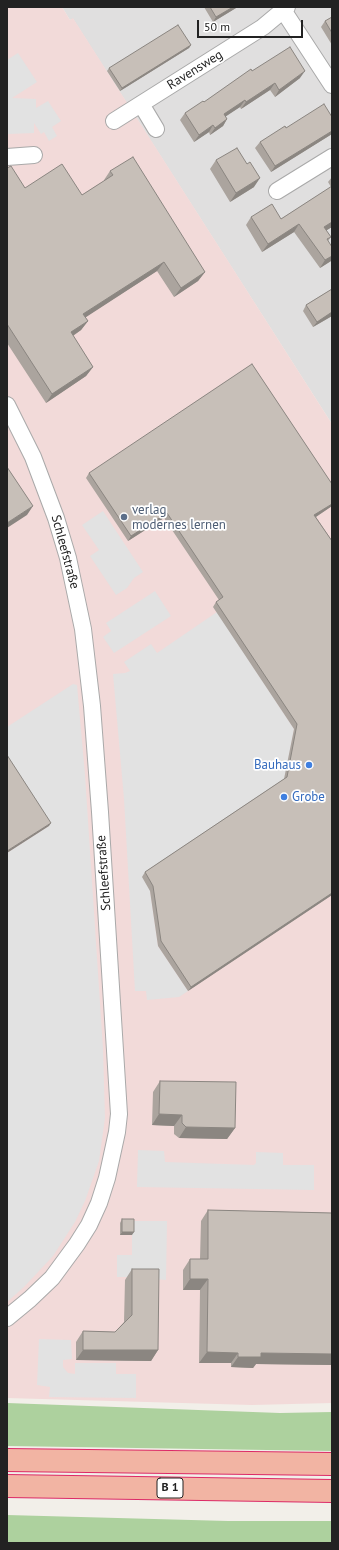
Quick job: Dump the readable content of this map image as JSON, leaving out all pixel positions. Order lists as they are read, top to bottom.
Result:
{
  "streets": {
    "highway": ["B 1"],
    "street": ["Ravensweg", "Schleefstraße"]
  },
  "places": ["verlag modernes lernen", "Bauhaus", "Grobe"],
  "scale_bar": "50 m"
}
